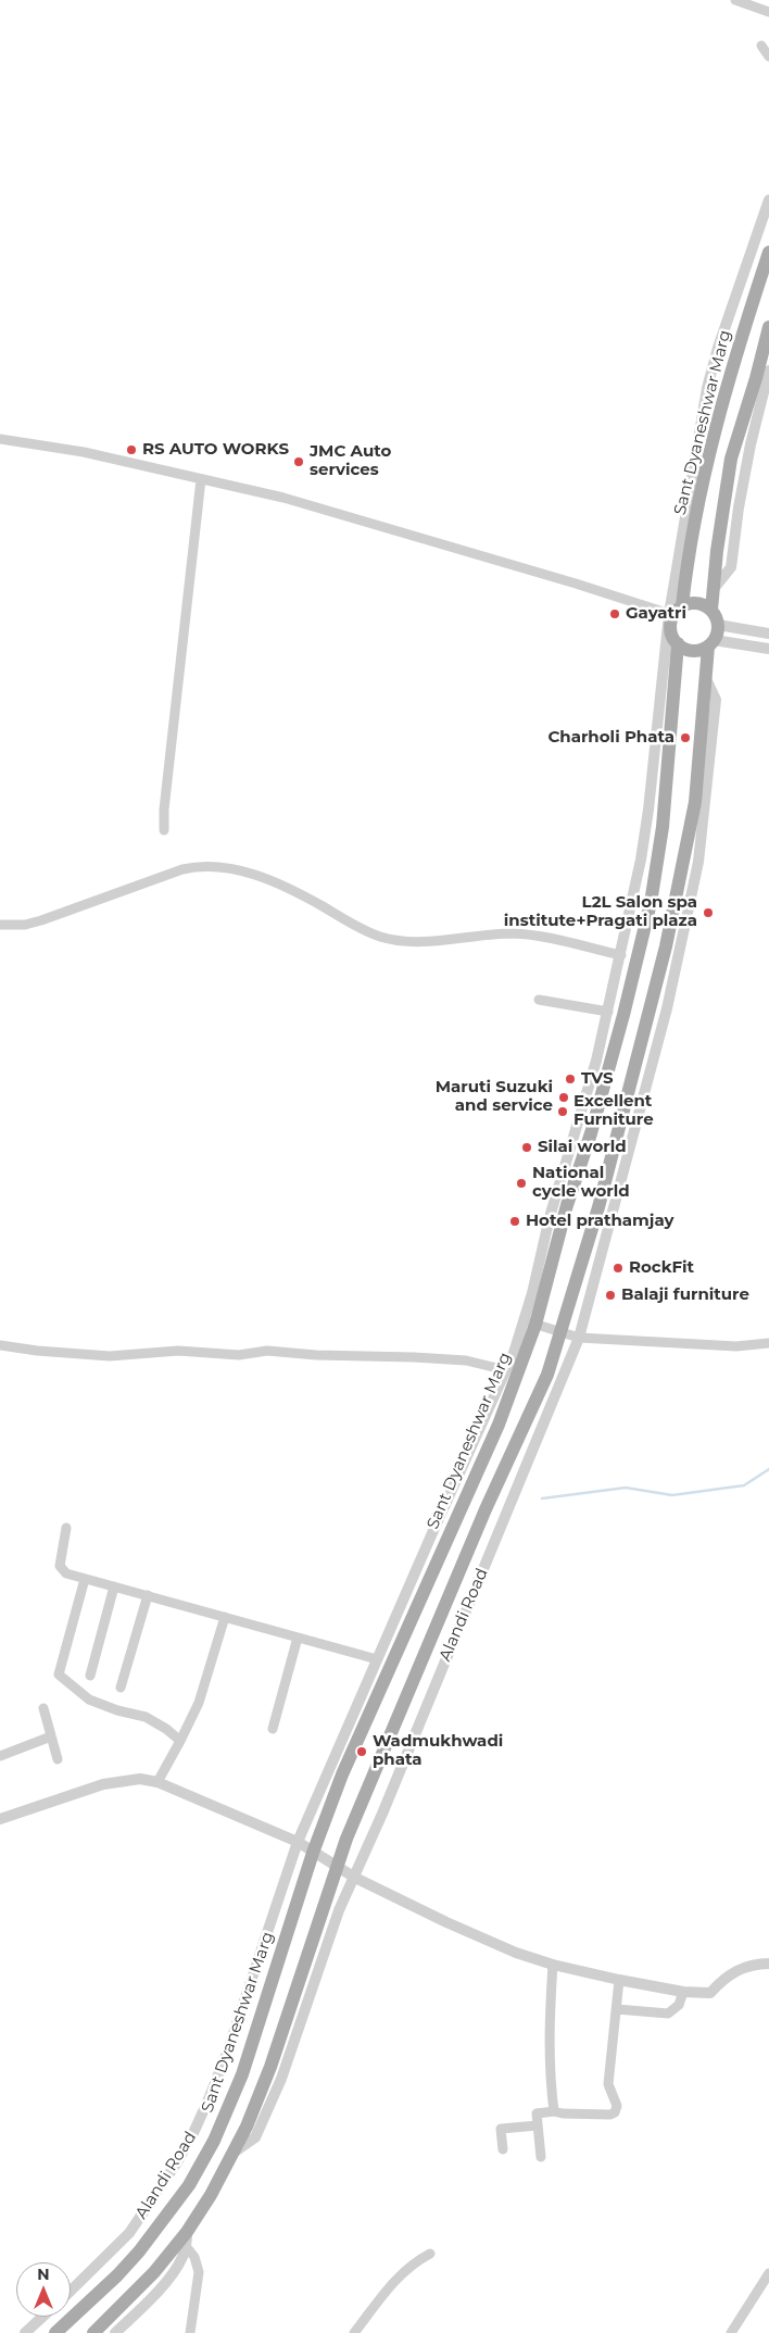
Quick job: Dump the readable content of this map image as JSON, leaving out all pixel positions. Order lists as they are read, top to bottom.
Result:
{
  "streets": {
    "main road": ["Sant Dyaneshwar Marg"],
    "street": ["Alandi Road"]
  },
  "crossings": [
    ["Sant Dyaneshwar Marg", "Alandi Road"]
  ],
  "places": [
    "RS AUTO WORKS",
    "JMC Auto services",
    "Gayatri",
    "Charholi Phata",
    "L2L Salon spa institute+Pragati plaza",
    "TVS",
    "Maruti Suzuki and service",
    "Excellent Furniture",
    "Silai world",
    "National cycle world",
    "Hotel prathamjay",
    "RockFit",
    "Balaji furniture",
    "Wadmukhwadi phata"
  ],
  "north": "top"
}
